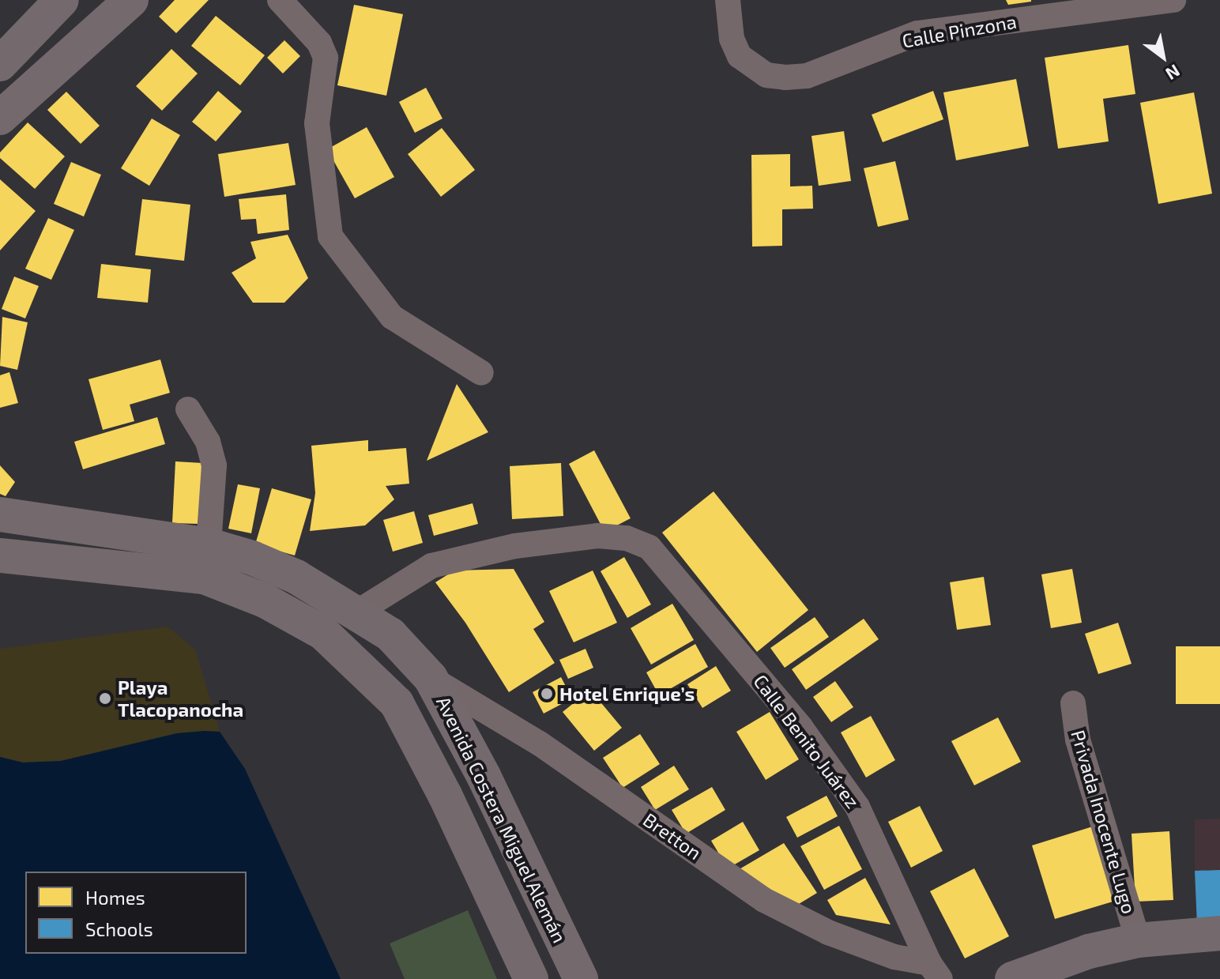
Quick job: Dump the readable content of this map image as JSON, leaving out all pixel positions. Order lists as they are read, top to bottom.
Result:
{
  "streets": {
    "main road": ["Avenida Costera Miguel Alemán"],
    "street": [
      "Calle Pinzona",
      "Calle Benito Juárez",
      "Privada Inocente Lugo",
      "Bretton"
    ]
  },
  "crossings": [
    ["Calle Benito Juárez", "Avenida Costera Miguel Alemán"],
    ["Calle Benito Juárez", "Bretton"],
    ["Avenida Costera Miguel Alemán", "Bretton"]
  ],
  "places": ["Hotel Enrique’s", "Playa Tlacopanocha"],
  "legend": ["Homes", "Schools"],
  "north": "bottom right"
}
